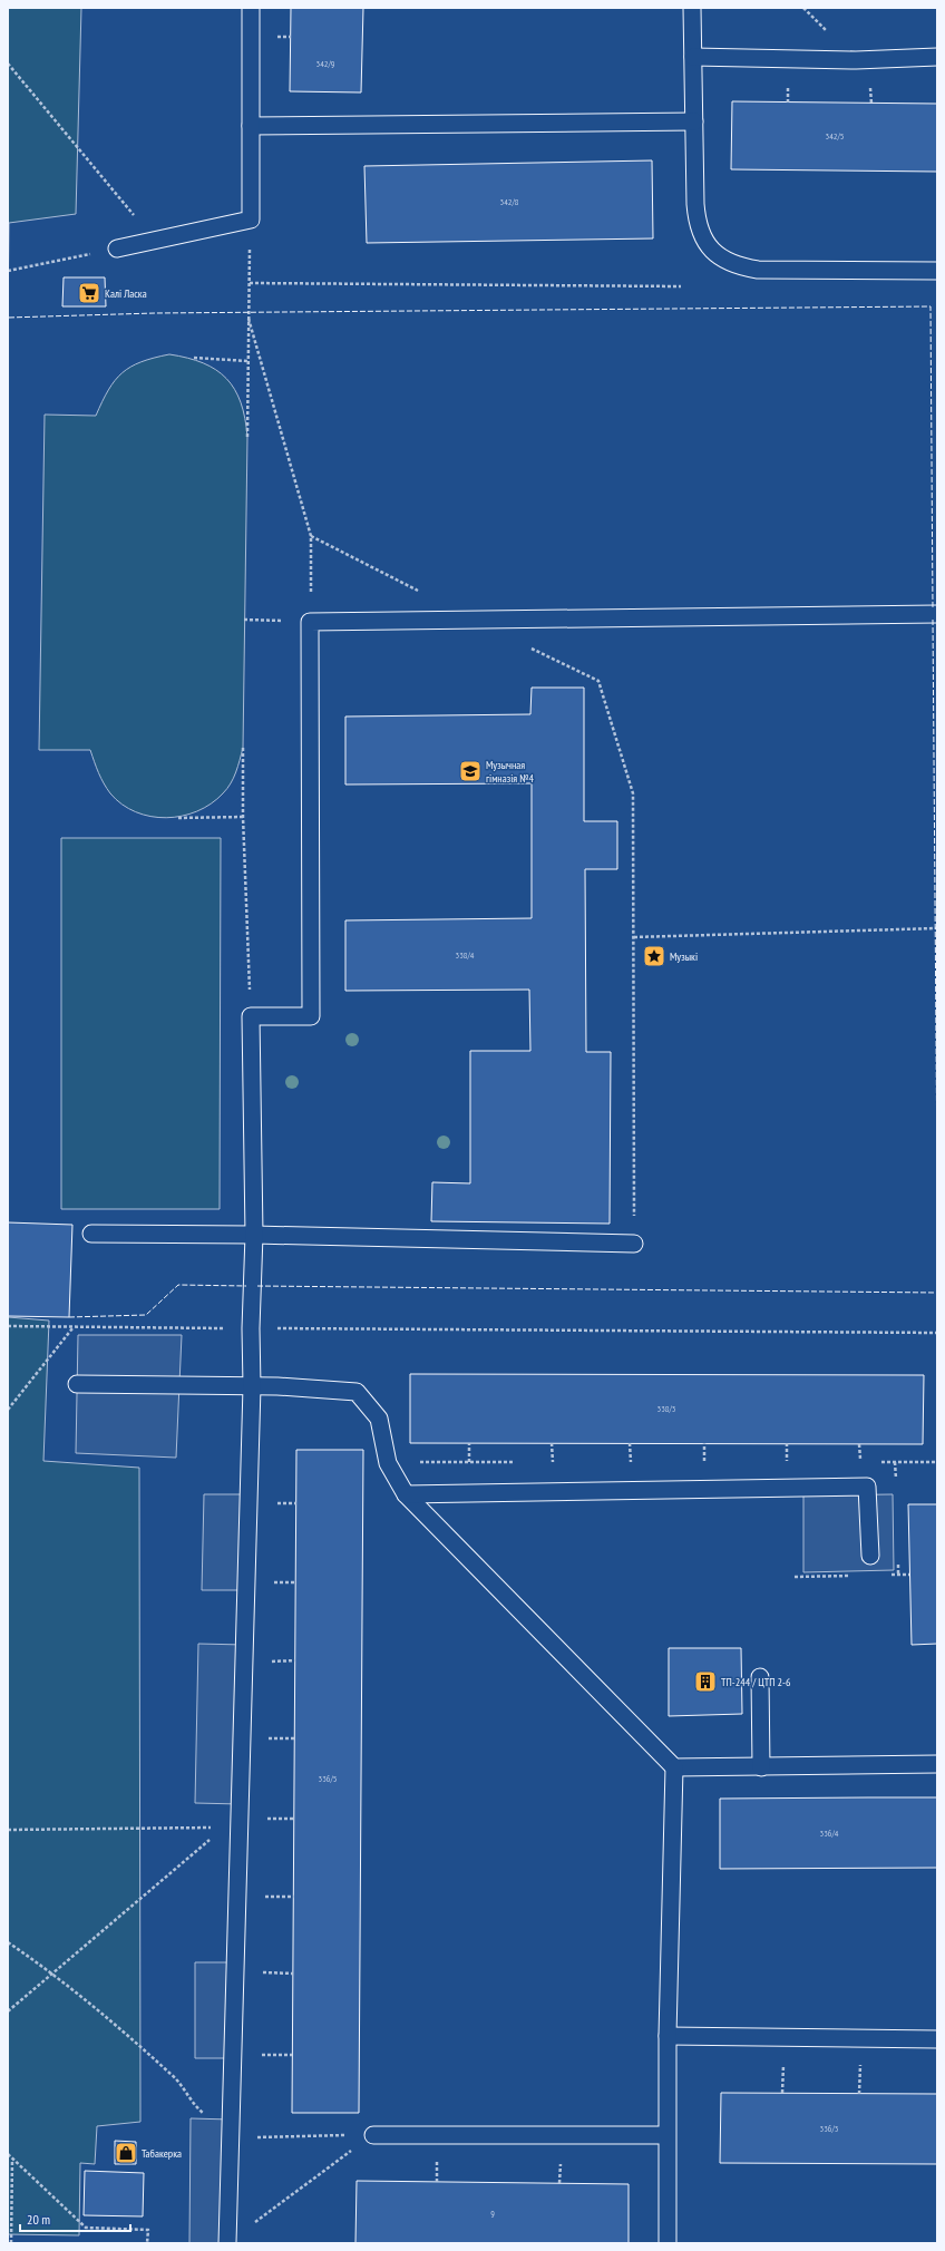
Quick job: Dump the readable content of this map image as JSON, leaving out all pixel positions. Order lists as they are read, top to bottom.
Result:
{
  "places": {
    "supermarket": ["Калі Ласка"],
    "school or university": ["Музычная гімназія №4"],
    "place": ["Музыкі"],
    "building": ["ТП-244 / ЦТП 2-6"],
    "shop": ["Табакерка"]
  },
  "house_numbers": [
    "342/9",
    "342/5",
    "342/8",
    "338/4",
    "338/3",
    "336/5",
    "336/4",
    "336/3",
    "9"
  ],
  "scale_bar": "20 m"
}
